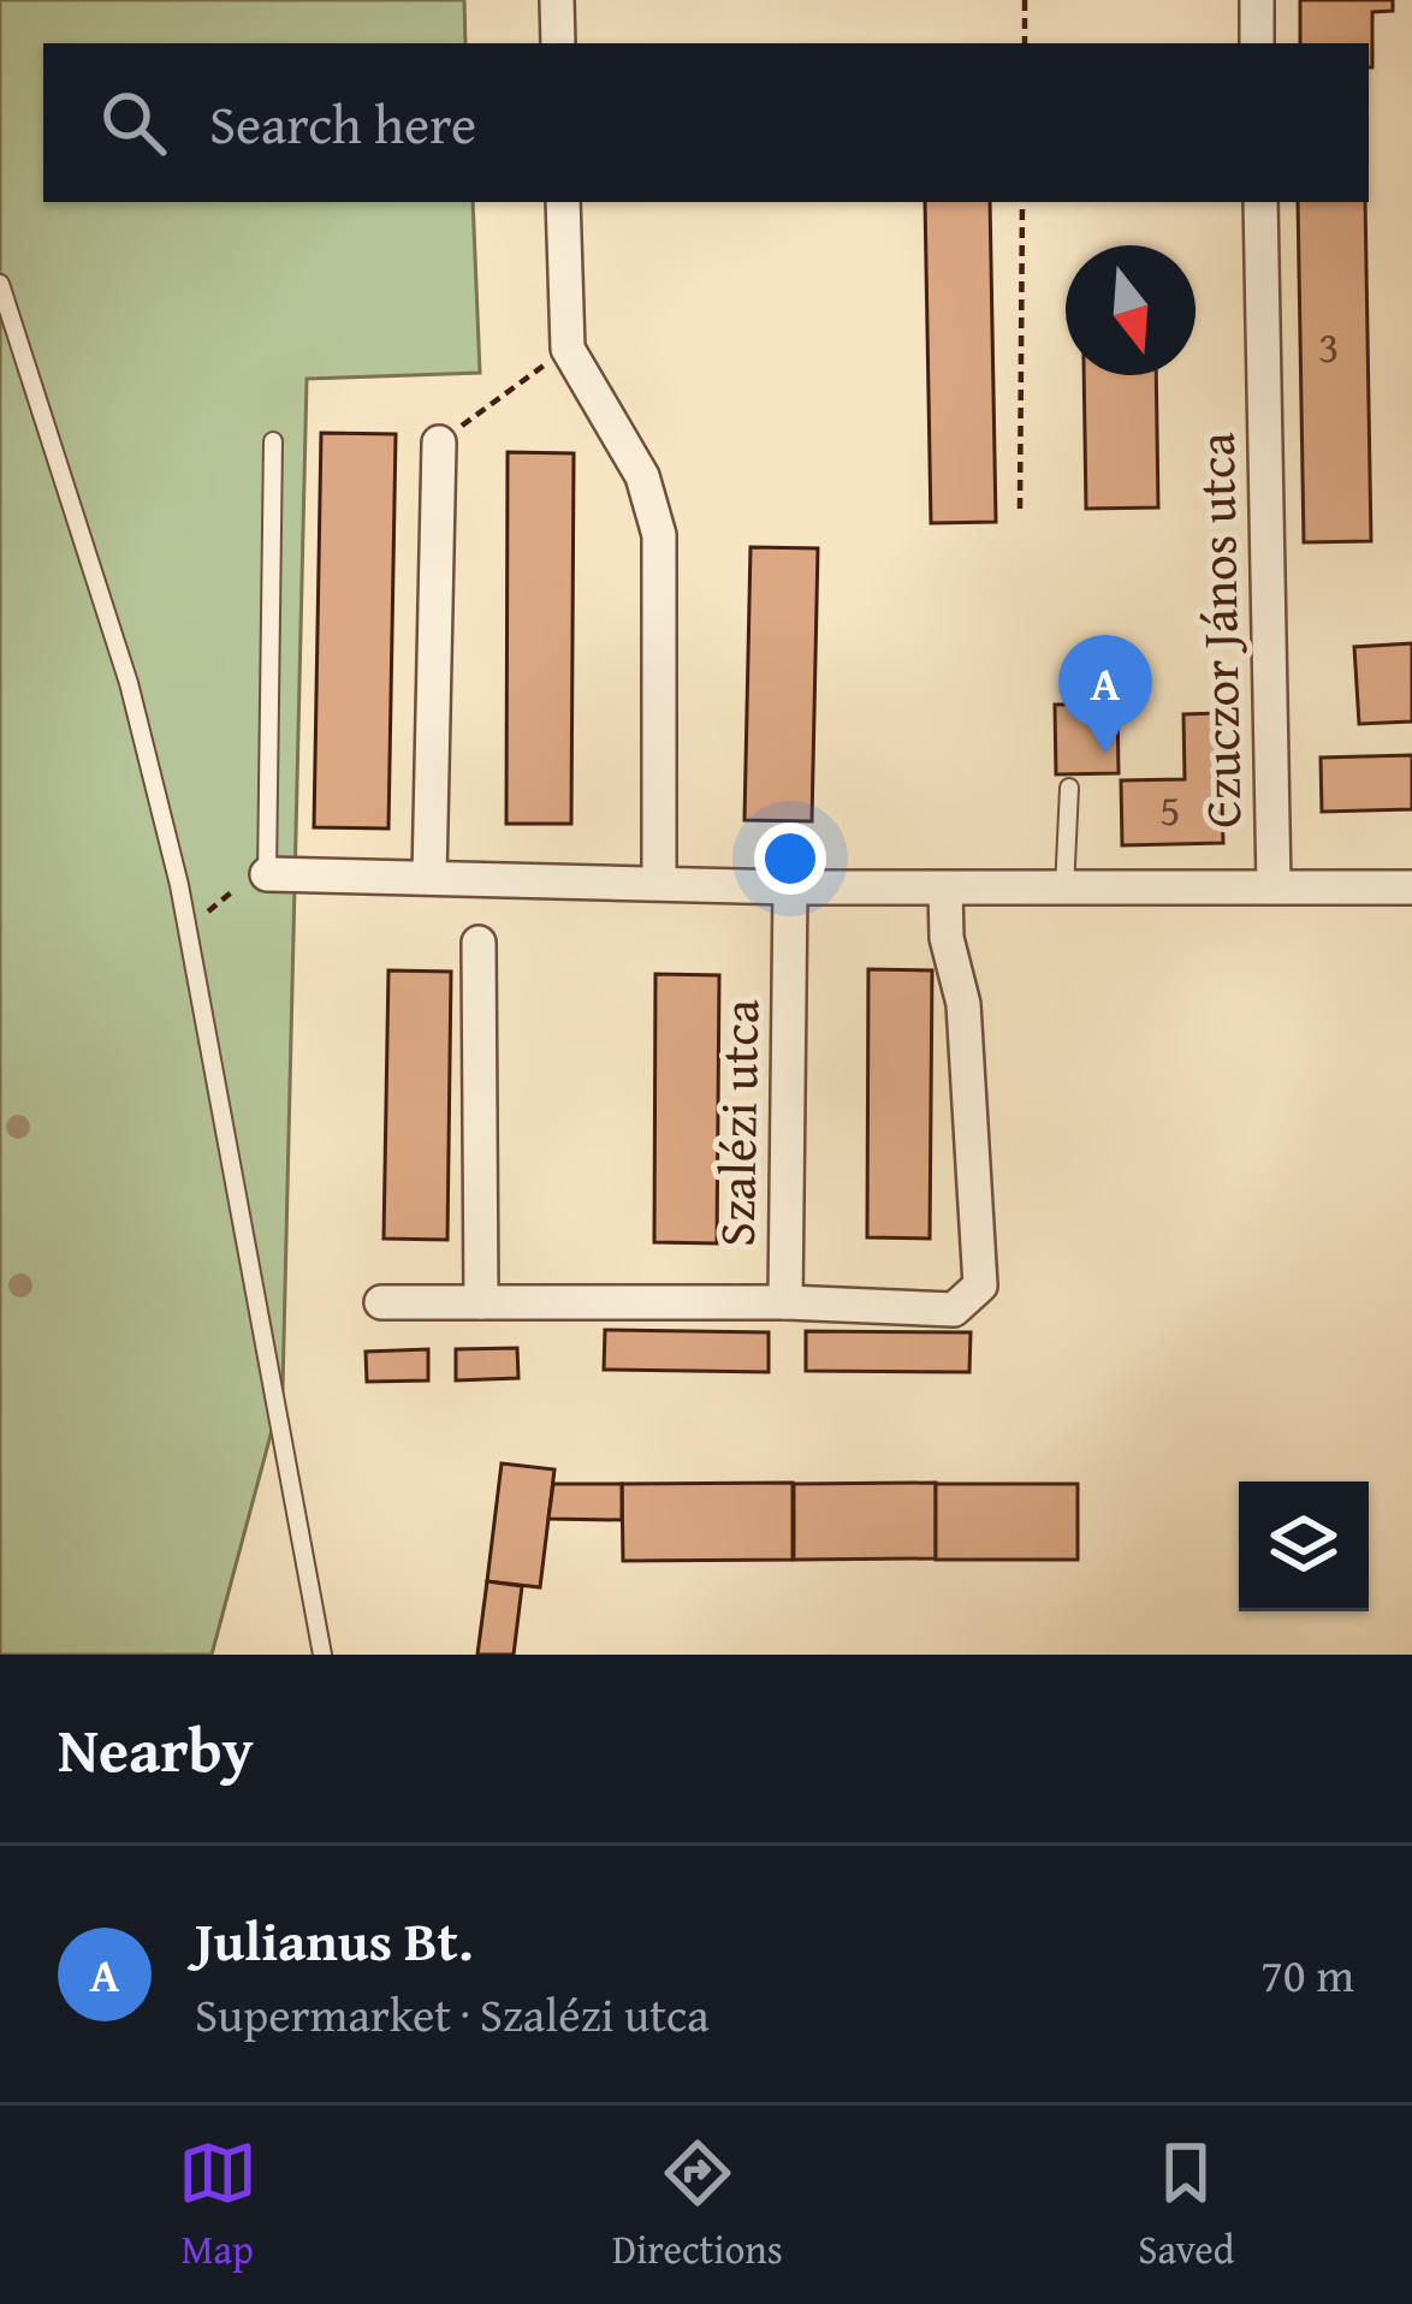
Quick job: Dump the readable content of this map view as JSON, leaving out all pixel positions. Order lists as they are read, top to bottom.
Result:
{
  "streets": {
    "street": ["Czuczor János utca", "Szalézi utca"]
  },
  "house_numbers": ["3", "5"],
  "north": "bottom",
  "page": {
    "search": "Search here",
    "pins": "A",
    "heading": "Nearby",
    "list": [
      {
        "mark": "A",
        "name": "Julianus Bt.",
        "note": "Supermarket · Szalézi utca",
        "value": "70 m"
      }
    ],
    "nav": ["Map", "Directions", "Saved"]
  }
}
